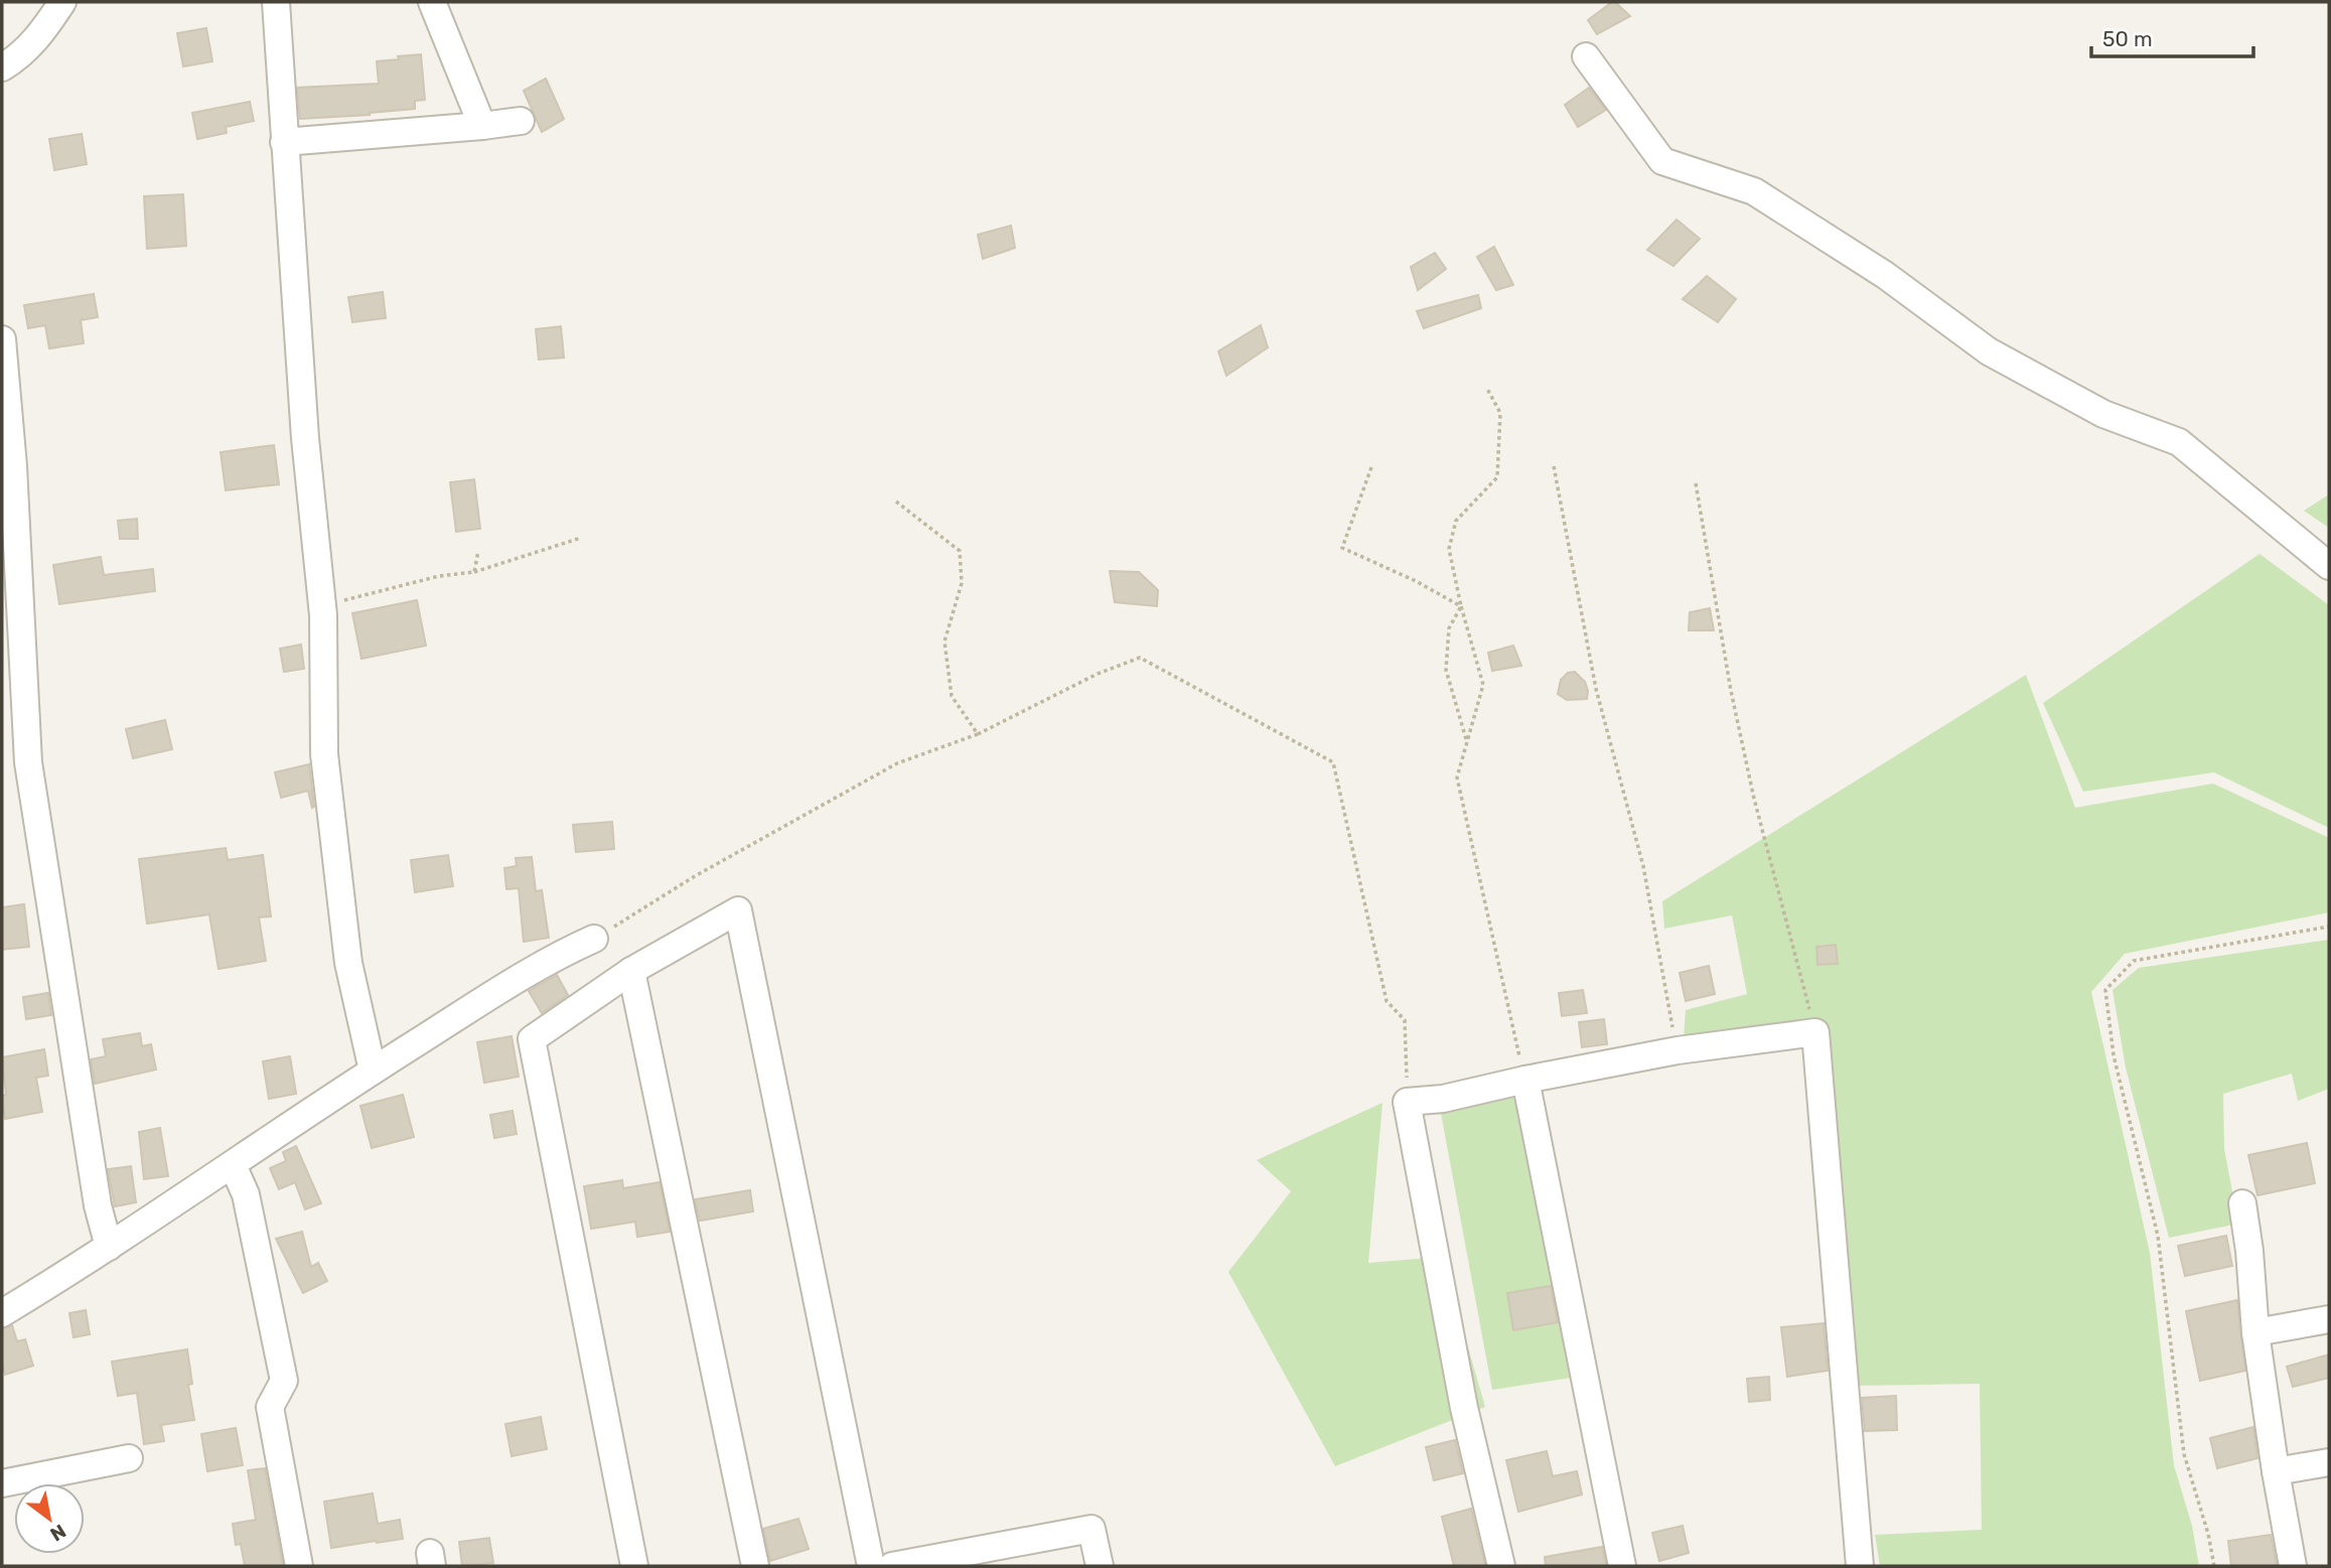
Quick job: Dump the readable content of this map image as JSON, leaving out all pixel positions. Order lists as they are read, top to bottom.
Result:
{
  "scale_bar": "50 m",
  "north": "bottom right"
}
